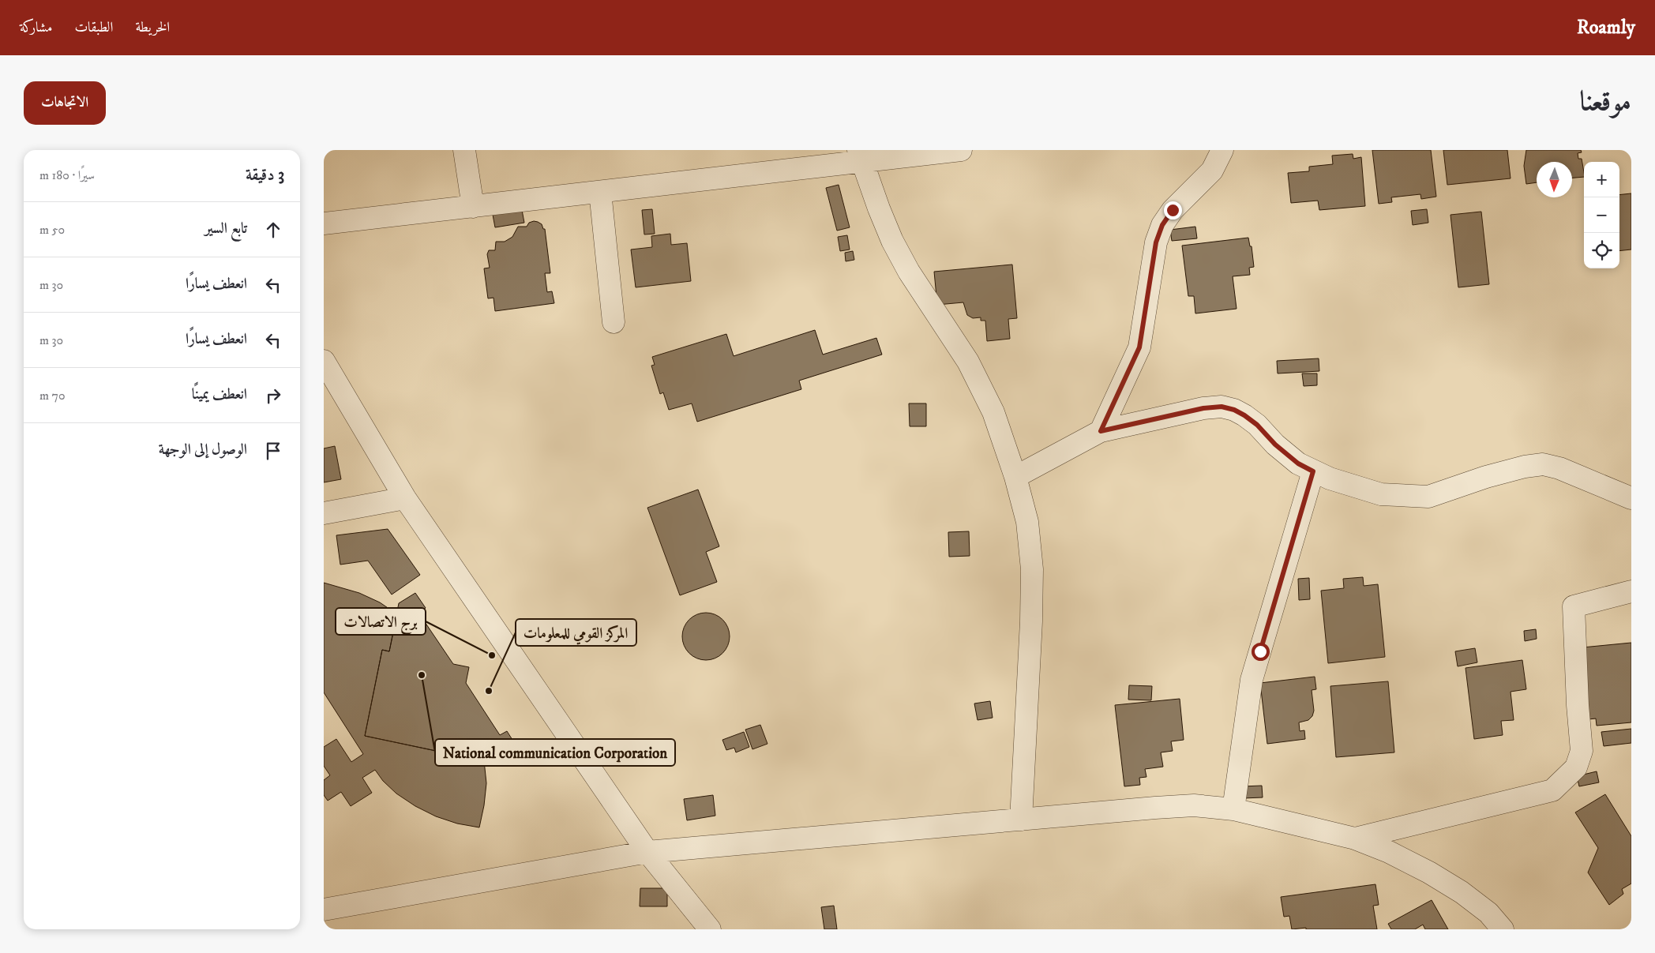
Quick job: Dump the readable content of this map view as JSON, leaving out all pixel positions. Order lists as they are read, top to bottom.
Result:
{
  "places": ["برج الاتصالات", "National communication Corporation", "المركز القومي للمعلومات"],
  "north": "bottom",
  "page": {
    "header": "Roamly",
    "nav": ["الخريطة", "الطبقات", "مشاركة"],
    "title": "موقعنا",
    "buttons": "الاتجاهات",
    "heading": ["3 دقيقة", "سيرًا · 180 m"],
    "map_buttons": ["+", "−"],
    "list": [
      ["تابع السير", "50 m"],
      ["انعطف يسارًا", "30 m"],
      ["انعطف يسارًا", "30 m"],
      ["انعطف يمينًا", "70 m"],
      "الوصول إلى الوجهة"
    ]
  }
}
